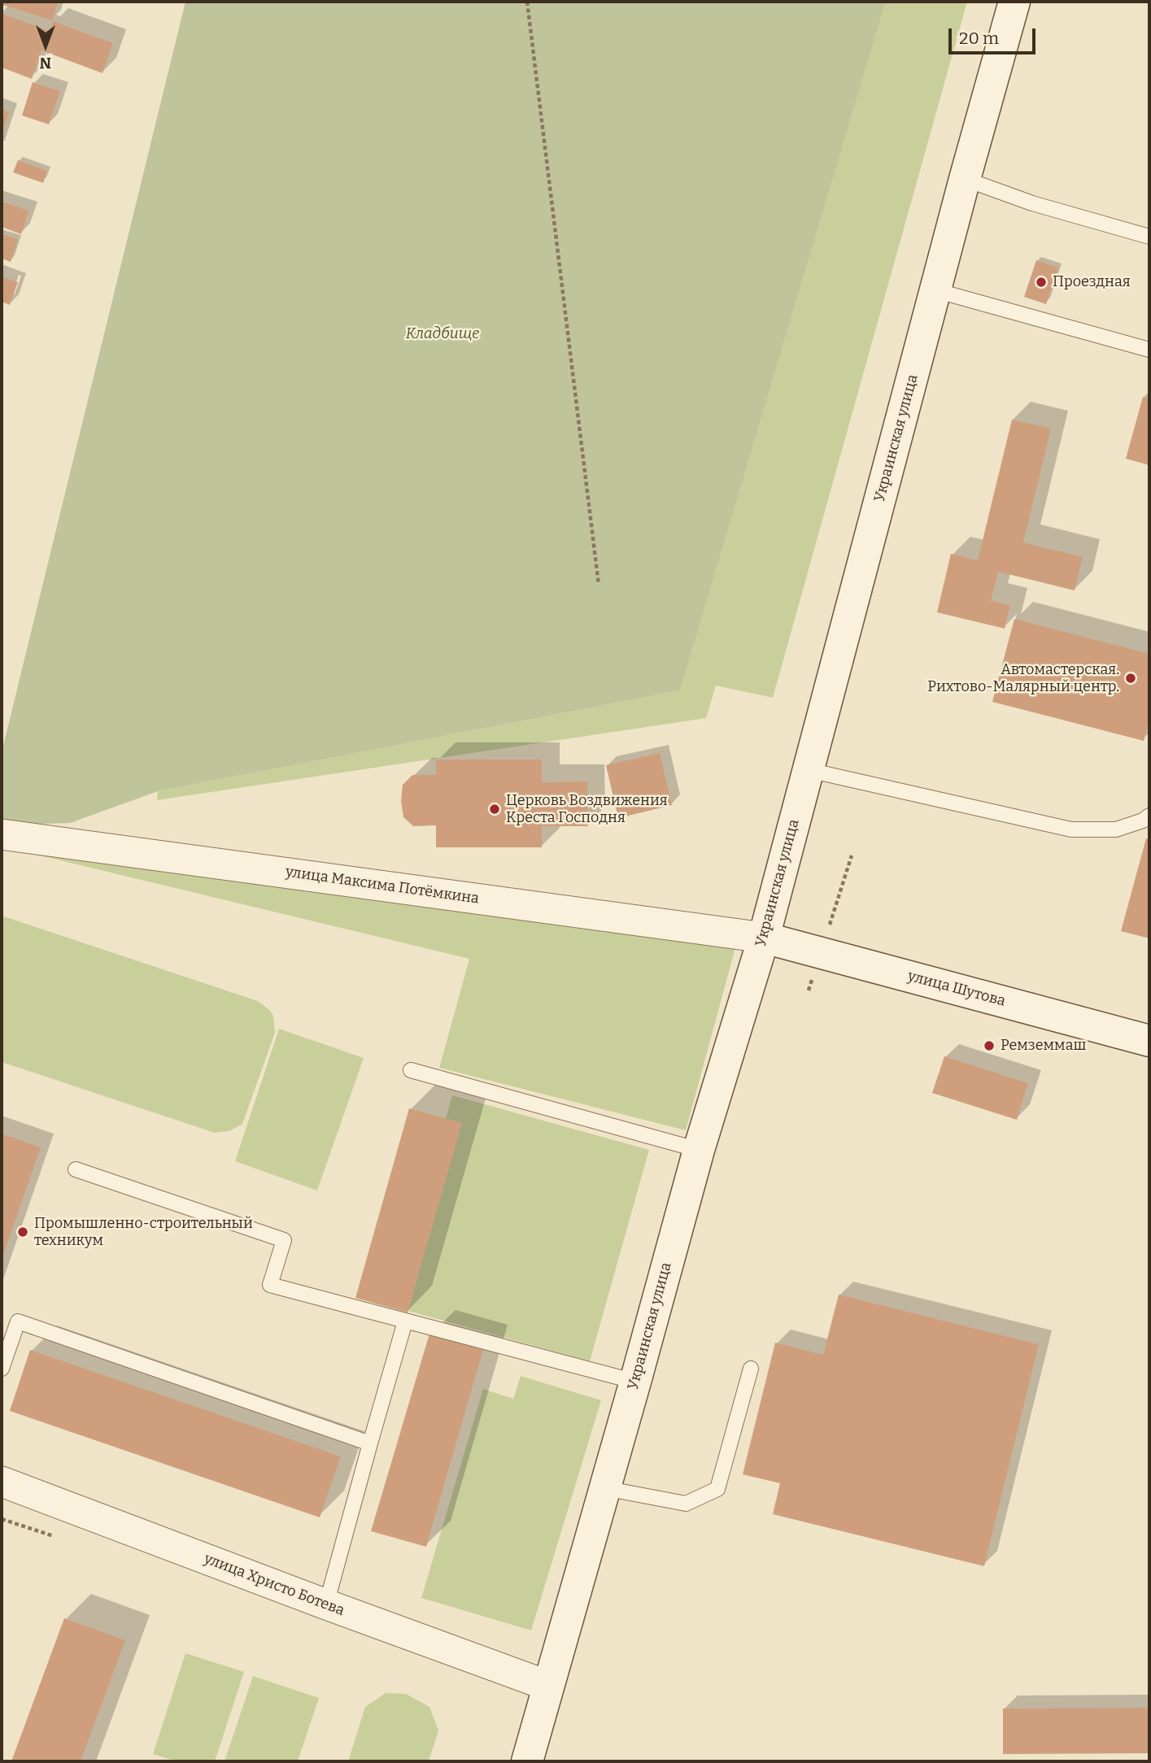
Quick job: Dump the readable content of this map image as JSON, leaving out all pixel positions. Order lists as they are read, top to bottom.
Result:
{
  "streets": {
    "street": [
      "Украинская улица",
      "улица Максима Потёмкина",
      "улица Шутова",
      "улица Христо Ботева"
    ]
  },
  "crossings": [
    ["Украинская улица", "улица Максима Потёмкина"],
    ["Украинская улица", "улица Шутова"],
    ["Украинская улица", "улица Христо Ботева"],
    ["улица Максима Потёмкина", "улица Шутова"]
  ],
  "parks": ["Кладбище"],
  "places": [
    "Проездная",
    "Автомастерская. Рихтово-Малярный центр.",
    "Церковь Воздвижения Креста Господня",
    "Ремземмаш",
    "Промышленно-строительный техникум"
  ],
  "scale_bar": "20 m",
  "north": "bottom"
}
